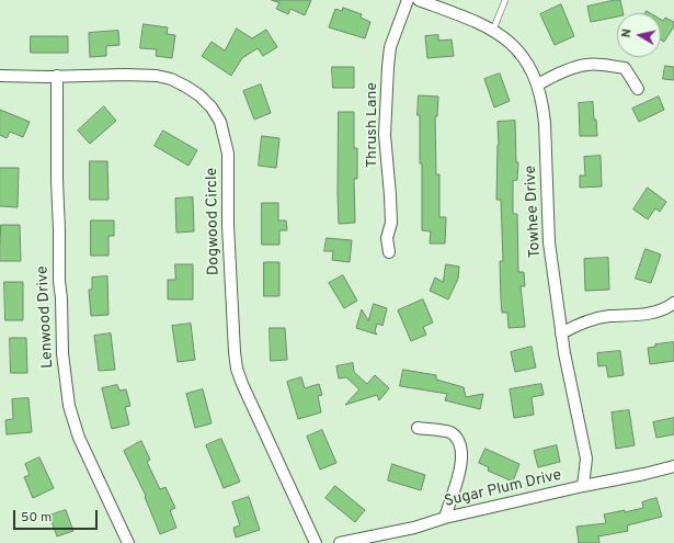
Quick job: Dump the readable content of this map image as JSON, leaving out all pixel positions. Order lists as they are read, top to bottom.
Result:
{
  "streets": {
    "street": [
      "Thrush Lane",
      "Towhee Drive",
      "Dogwood Circle",
      "Lenwood Drive",
      "Sugar Plum Drive"
    ]
  },
  "crossings": [
    ["Towhee Drive", "Sugar Plum Drive"],
    ["Dogwood Circle", "Lenwood Drive"]
  ],
  "scale_bar": "50 m",
  "north": "left"
}
